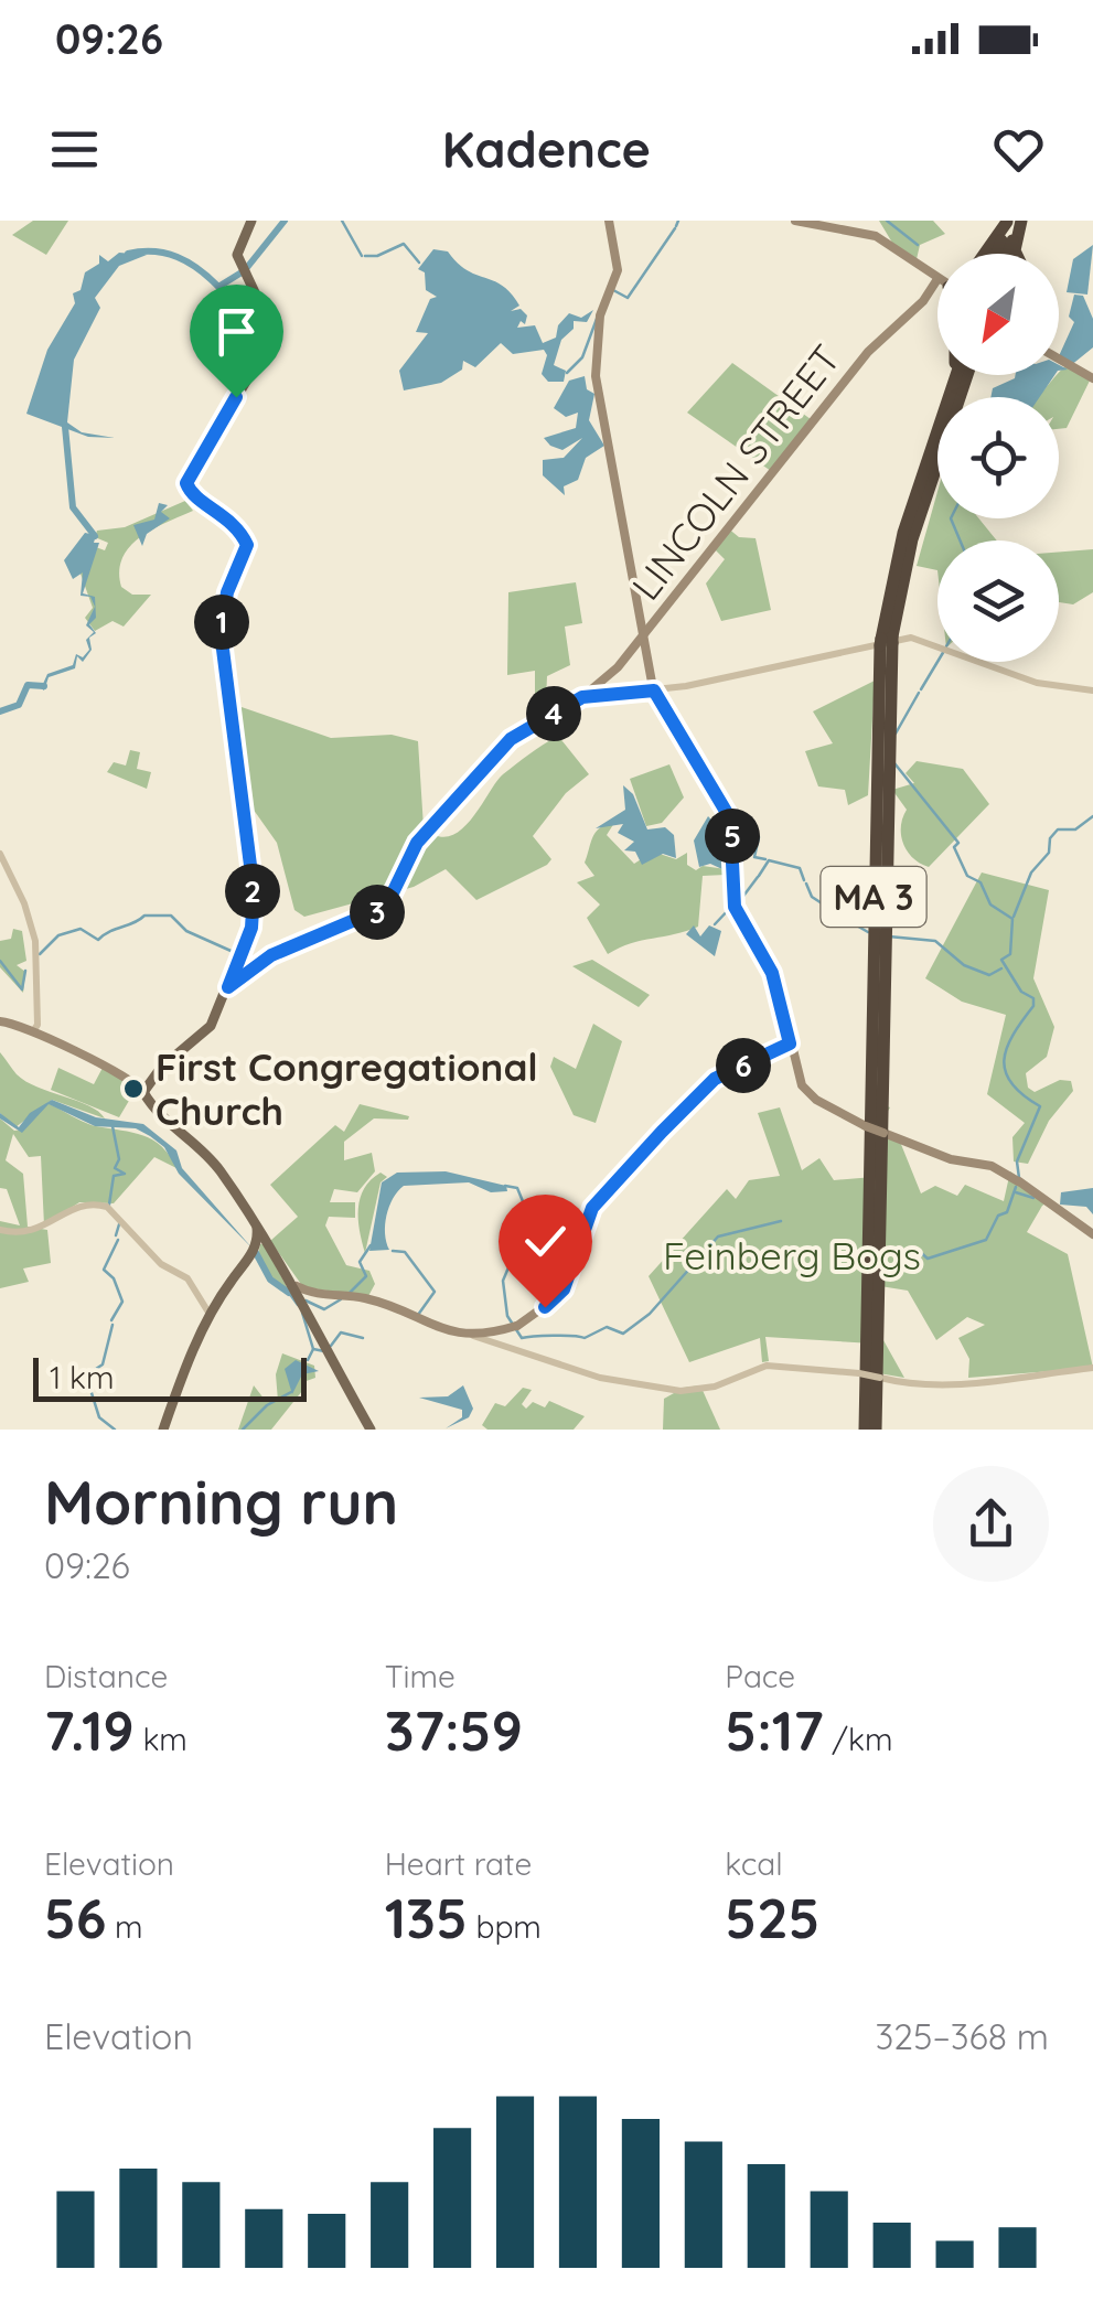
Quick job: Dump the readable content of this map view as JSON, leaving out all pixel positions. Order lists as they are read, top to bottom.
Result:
{
  "streets": {
    "highway": ["MA 3"],
    "main road": ["LINCOLN STREET"]
  },
  "parks": ["Feinberg Bogs"],
  "places": ["First Congregational Church"],
  "scale_bar": "1 km",
  "north": "bottom left",
  "page": {
    "status": "09:26",
    "header": "Kadence",
    "pins": [
      "1",
      "4",
      "5",
      "2",
      "3",
      "6"
    ],
    "scale": "1 km",
    "heading": ["Morning run", "09:26"],
    "stats": [
      ["Distance", "7.19 km"],
      ["Time", "37:59"],
      ["Pace", "5:17 /km"],
      ["Elevation", "56 m"],
      ["Heart rate", "135 bpm"],
      ["kcal", "525"]
    ],
    "chart": ["Elevation", "325–368 m"]
  }
}
